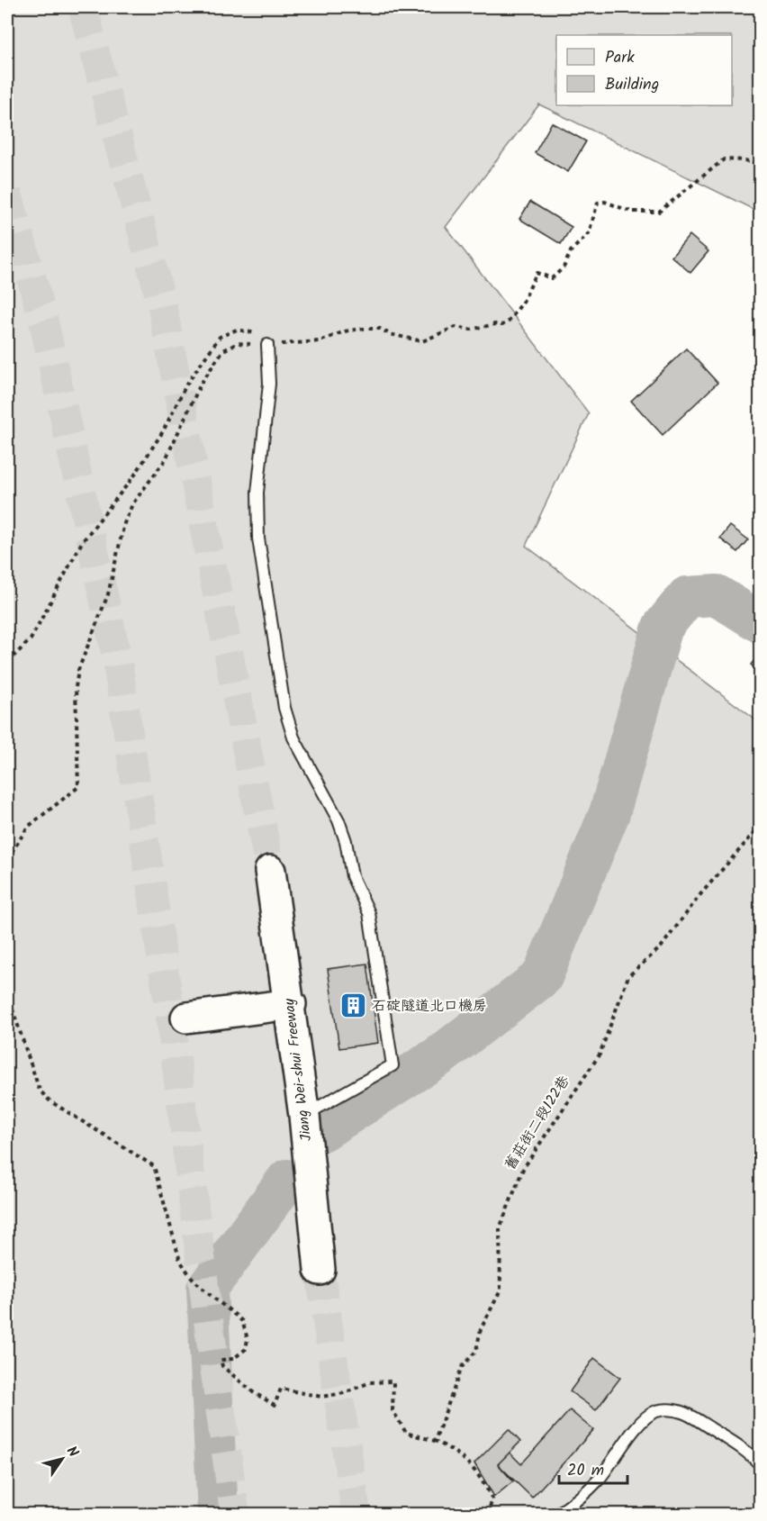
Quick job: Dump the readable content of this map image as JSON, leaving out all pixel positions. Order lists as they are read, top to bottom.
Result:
{
  "streets": {
    "highway": ["Jiang Wei-shui Freeway"],
    "path": ["舊莊街二段122巷"]
  },
  "places": {
    "building": ["石碇隧道北口機房"]
  },
  "legend": ["Park", "Building"],
  "scale_bar": "20 m",
  "north": "top right"
}
